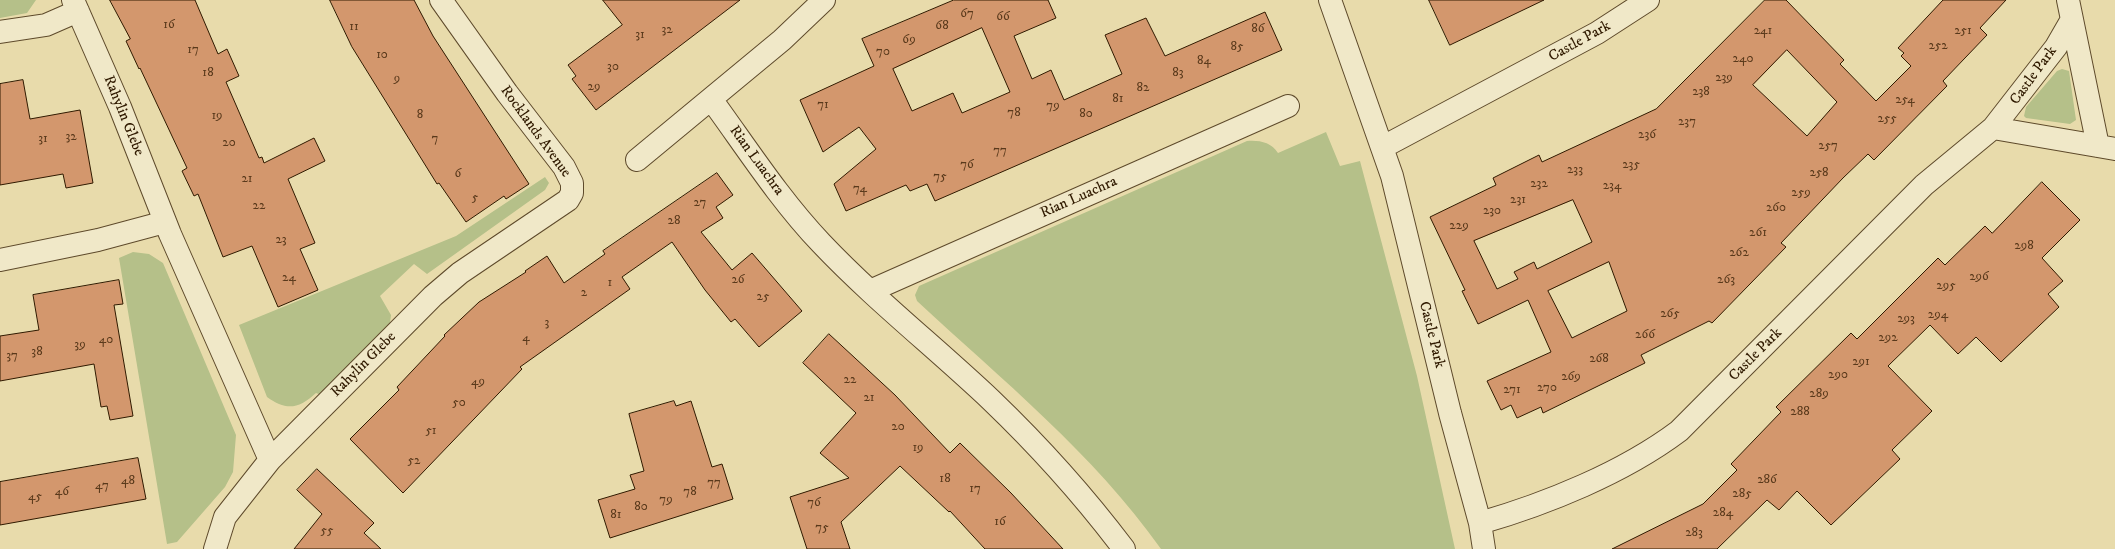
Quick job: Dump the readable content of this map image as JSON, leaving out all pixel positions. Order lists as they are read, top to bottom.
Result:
{
  "streets": {
    "street": [
      "Castle Park",
      "Rahylin Glebe",
      "Rocklands Avenue",
      "Rian Luachra"
    ]
  },
  "crossings": [
    ["Rahylin Glebe", "Rocklands Avenue"]
  ],
  "house_numbers": [
    "67",
    "66",
    "16",
    "68",
    "11",
    "86",
    "32",
    "241",
    "251",
    "31",
    "69",
    "252",
    "85",
    "17",
    "70",
    "10",
    "240",
    "84",
    "30",
    "18",
    "83",
    "239",
    "9",
    "29",
    "82",
    "238",
    "81",
    "254",
    "71",
    "79",
    "78",
    "80",
    "8",
    "19",
    "255",
    "237",
    "236",
    "32",
    "31",
    "7",
    "20",
    "257",
    "77",
    "76",
    "235",
    "233",
    "258",
    "6",
    "75",
    "21",
    "232",
    "234",
    "74",
    "259",
    "5",
    "231",
    "27",
    "22",
    "260",
    "230",
    "28",
    "229",
    "261",
    "23",
    "298",
    "262",
    "296",
    "24",
    "26",
    "263",
    "1",
    "295",
    "2",
    "25",
    "265",
    "294",
    "293",
    "3",
    "266",
    "4",
    "292",
    "40",
    "39",
    "38",
    "37",
    "268",
    "291",
    "290",
    "269",
    "22",
    "49",
    "270",
    "271",
    "289",
    "21",
    "50",
    "288",
    "20",
    "51",
    "19",
    "52",
    "18",
    "286",
    "48",
    "77",
    "47",
    "17",
    "46",
    "78",
    "285",
    "45",
    "79",
    "76",
    "80",
    "284",
    "81",
    "16",
    "75",
    "55",
    "283"
  ]
}
